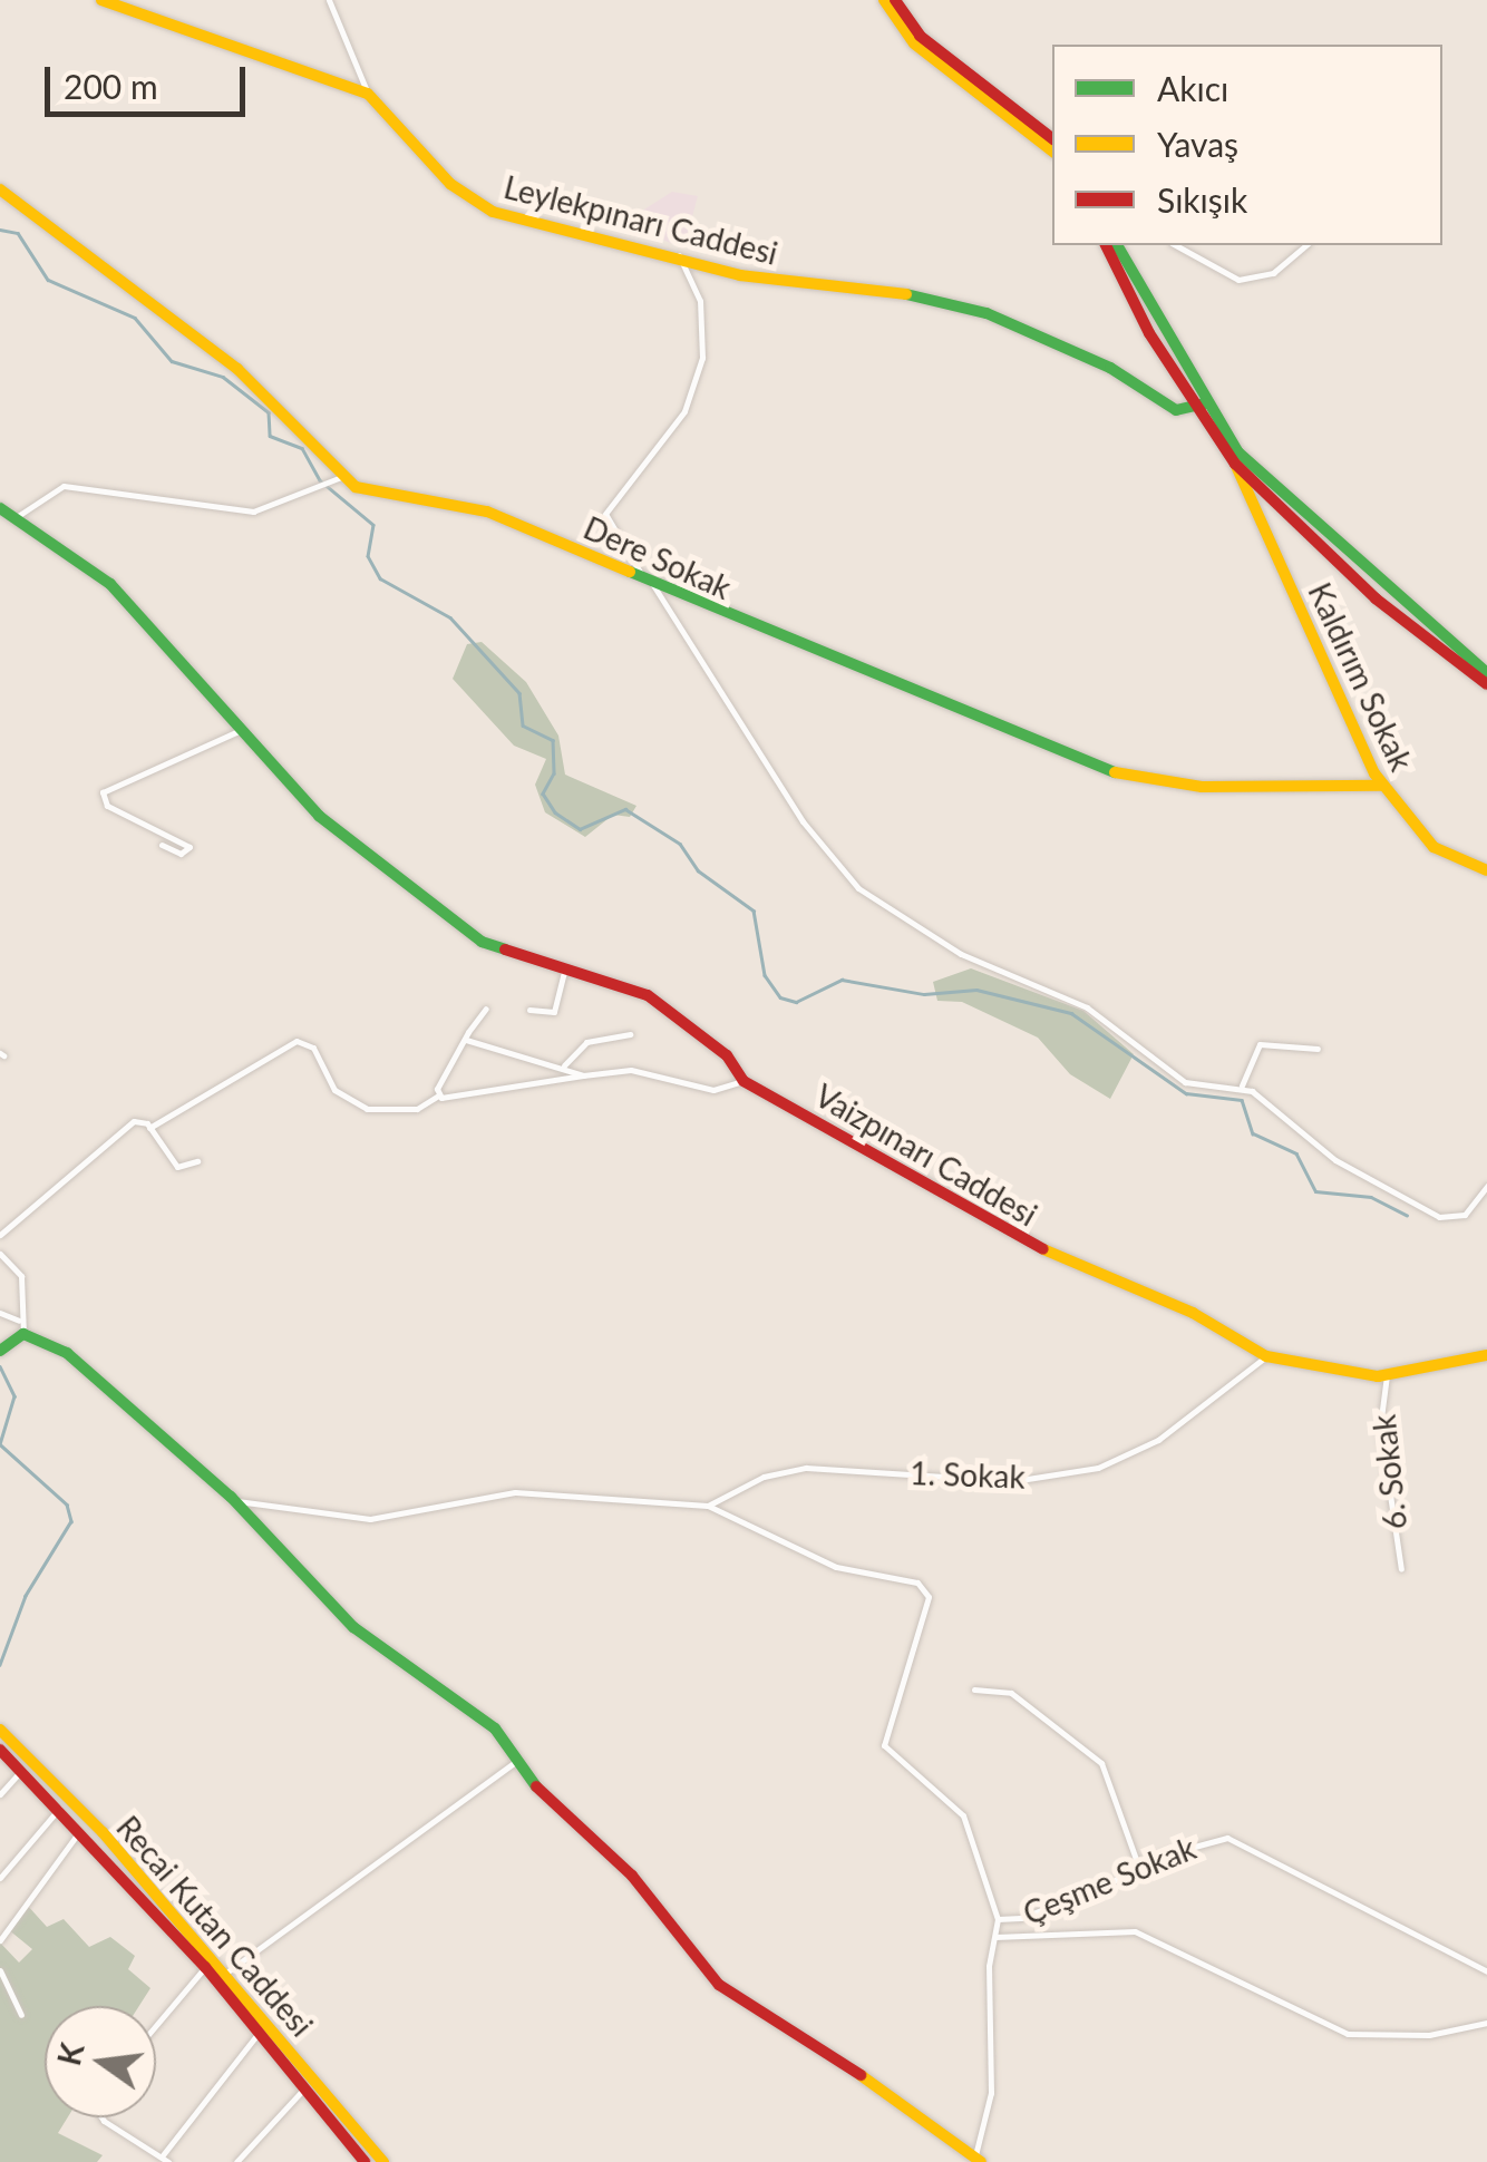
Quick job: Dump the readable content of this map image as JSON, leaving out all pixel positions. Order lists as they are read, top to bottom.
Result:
{
  "streets": {
    "street": [
      "Leylekpınarı Caddesi",
      "Dere Sokak",
      "Kaldırım Sokak",
      "Vaizpınarı Caddesi",
      "6. Sokak",
      "1. Sokak",
      "Çeşme Sokak",
      "Recai Kutan Caddesi"
    ]
  },
  "crossings": [
    ["Leylekpınarı Caddesi", "Kaldırım Sokak"],
    ["Dere Sokak", "Kaldırım Sokak"],
    ["Vaizpınarı Caddesi", "6. Sokak"],
    ["Vaizpınarı Caddesi", "1. Sokak"],
    ["1. Sokak", "Çeşme Sokak"]
  ],
  "legend": ["Akıcı", "Yavaş", "Sıkışık"],
  "scale_bar": "200 m",
  "north": "left"
}
